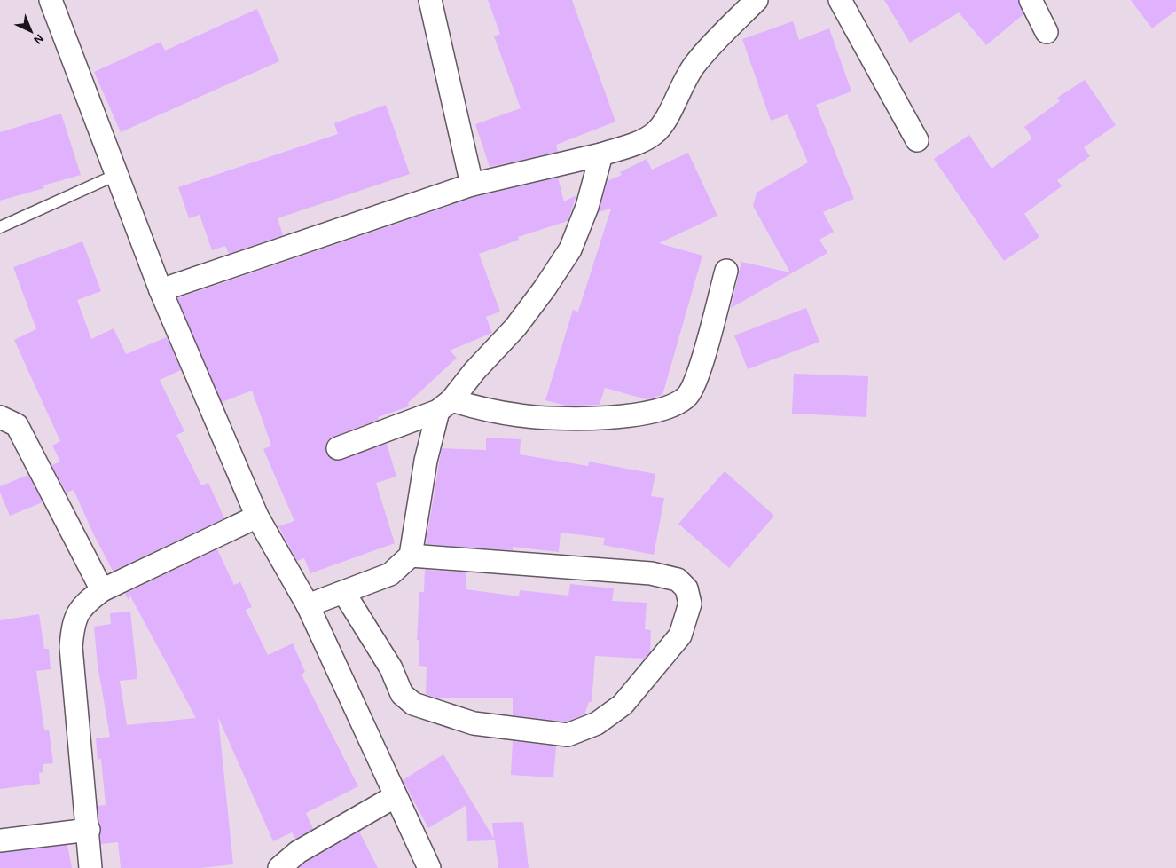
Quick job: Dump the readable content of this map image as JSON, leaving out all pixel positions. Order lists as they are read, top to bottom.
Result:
{
  "north": "bottom right"
}
